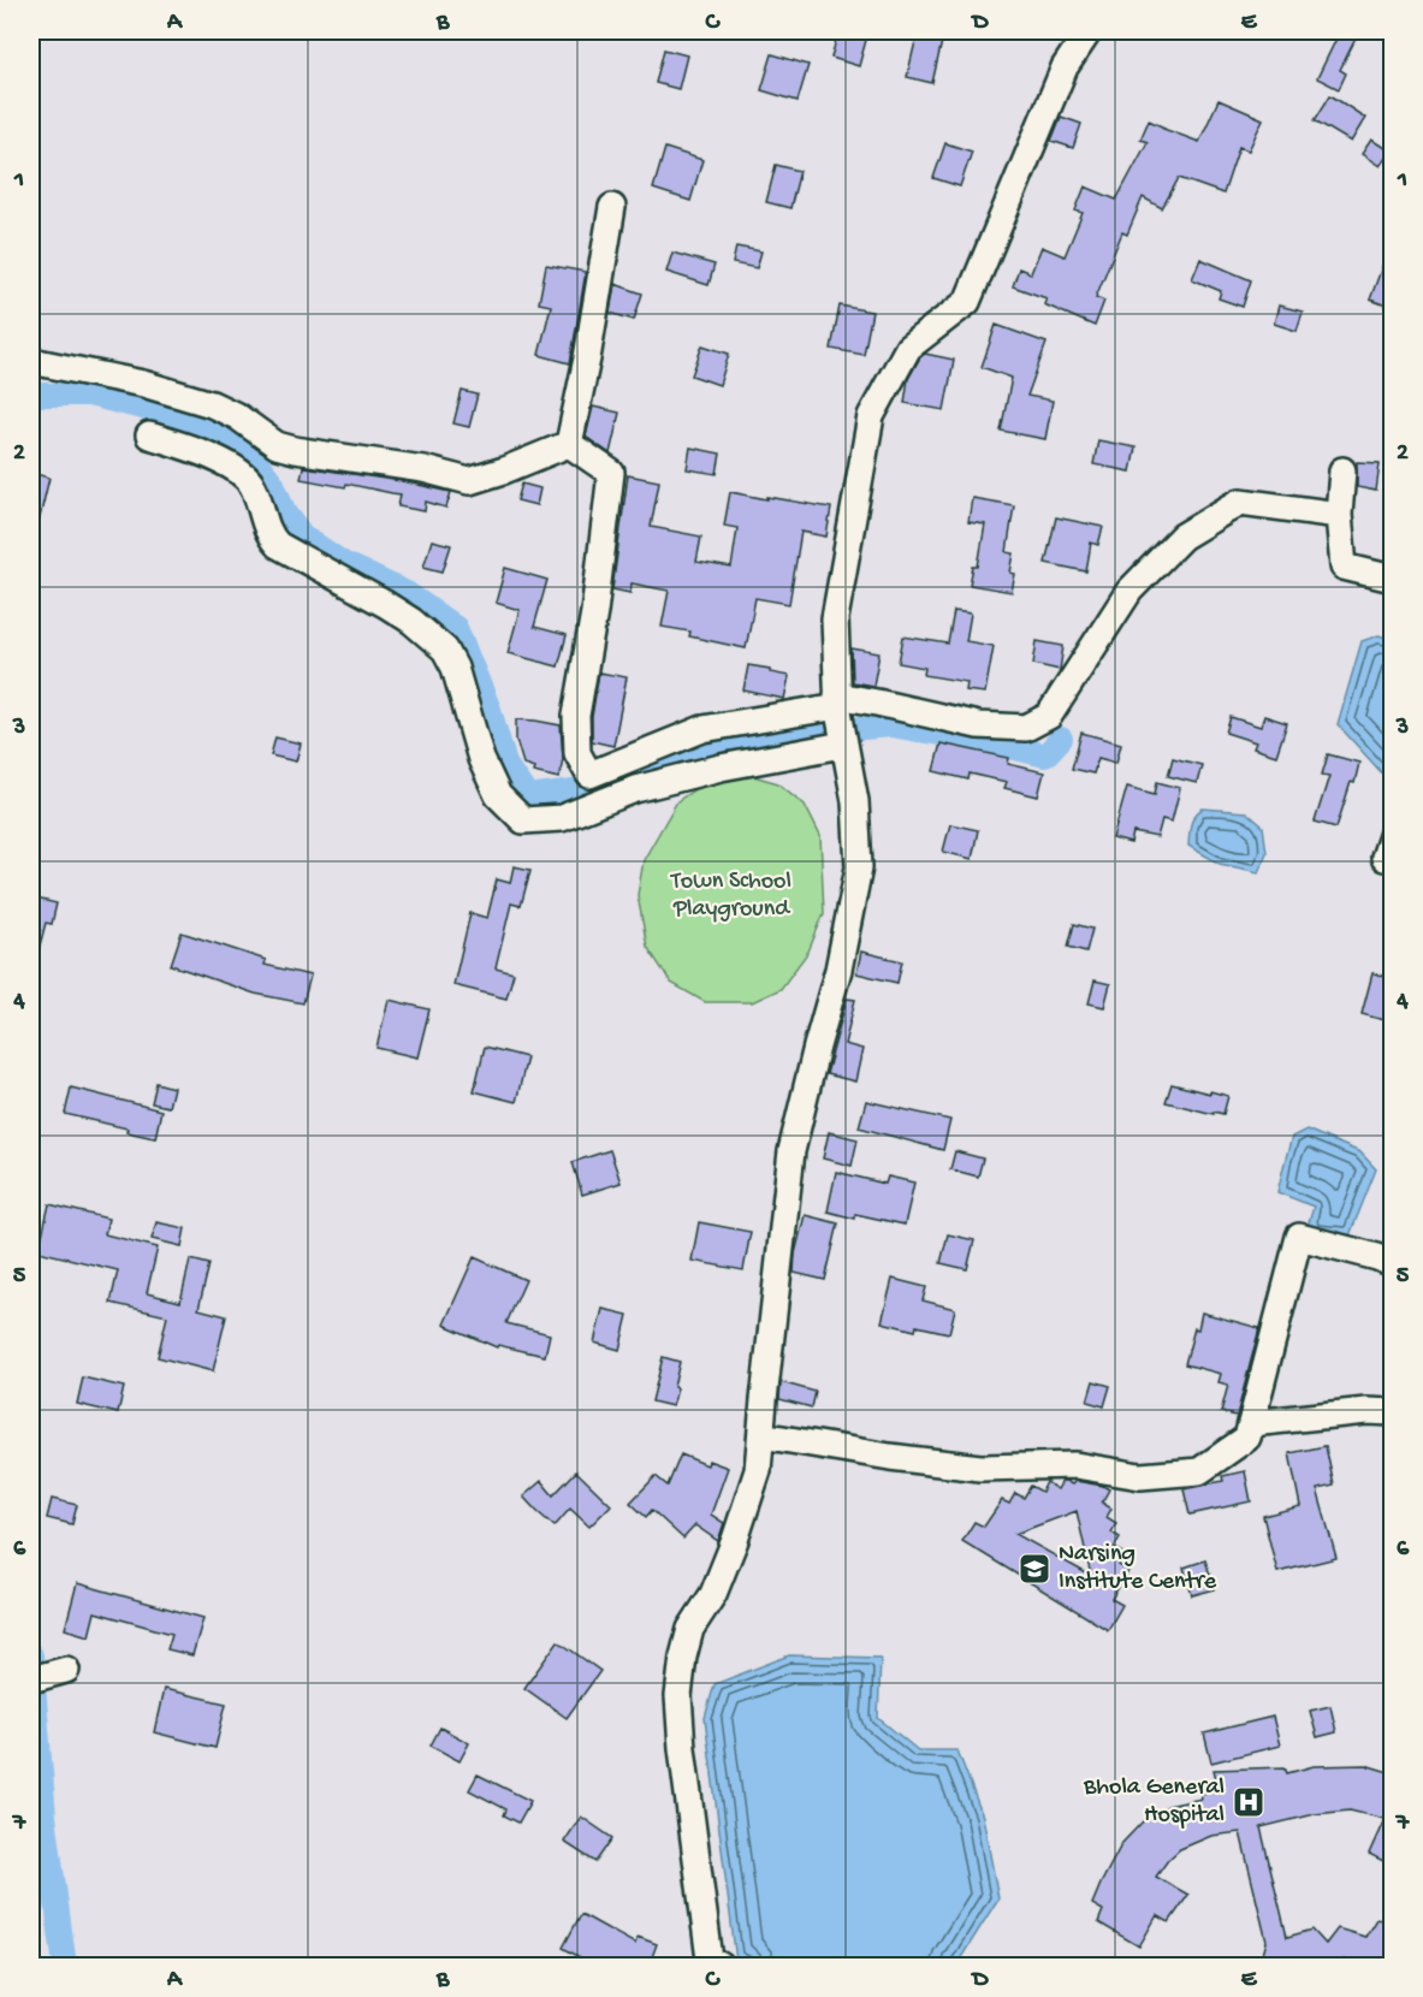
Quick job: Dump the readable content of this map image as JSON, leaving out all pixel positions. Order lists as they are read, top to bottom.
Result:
{
  "parks": ["Town School Playground"],
  "places": {
    "school or university": ["Narsing Institute Centre"],
    "hospital": ["Bhola General Hospital"]
  },
  "grid": {
    "columns": [
      "A",
      "B",
      "C",
      "D",
      "E"
    ],
    "rows": [
      "1",
      "2",
      "3",
      "4",
      "5",
      "6",
      "7"
    ]
  }
}
